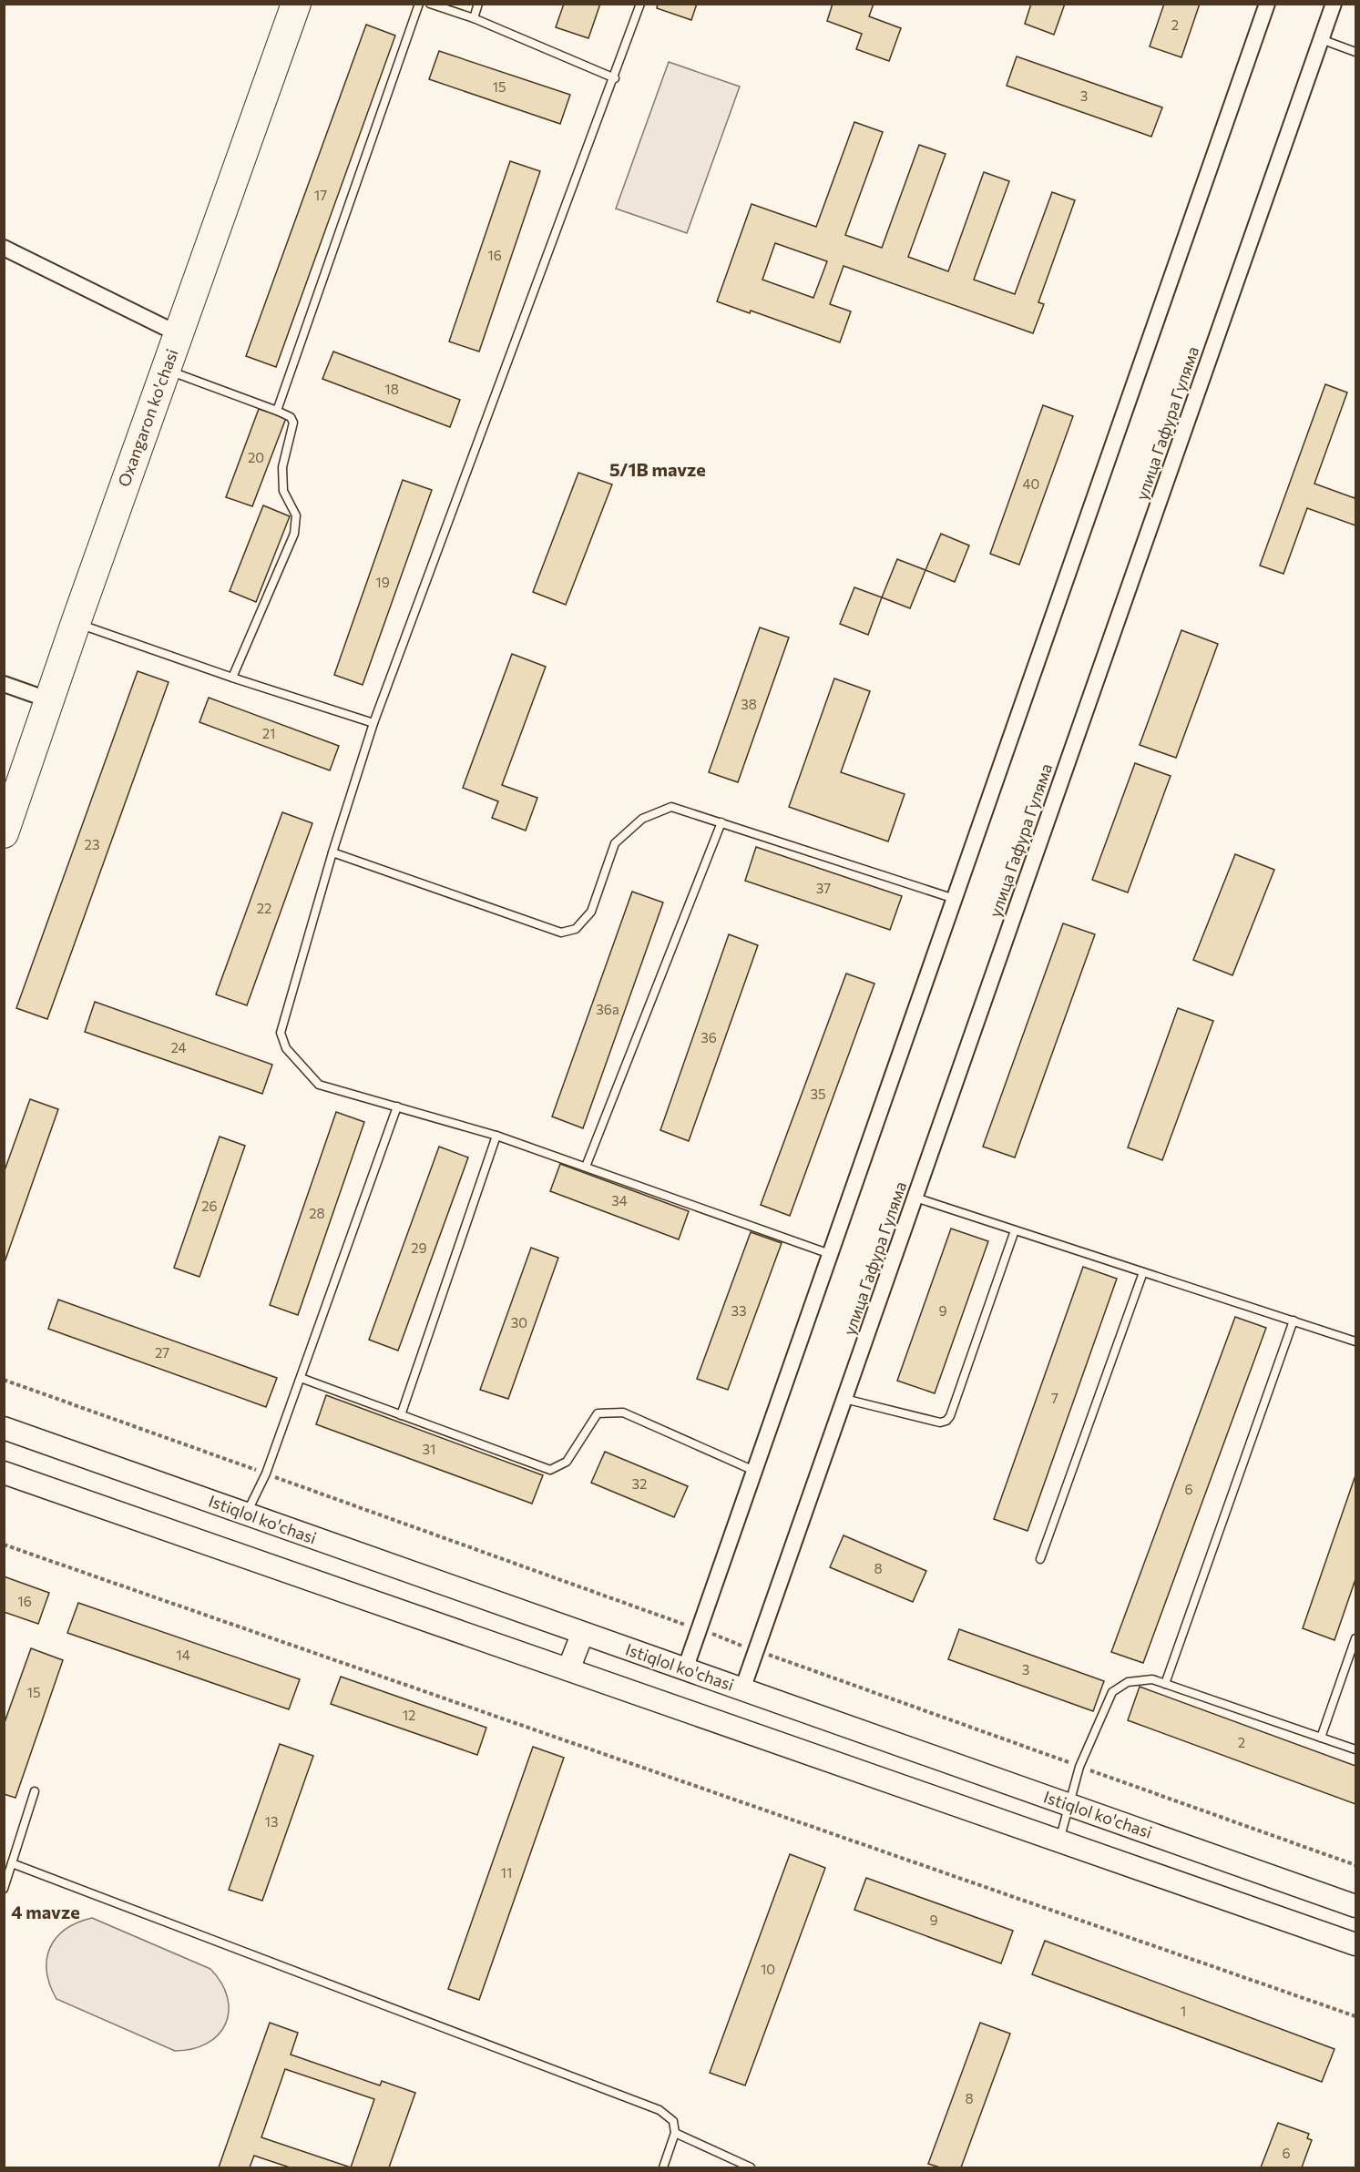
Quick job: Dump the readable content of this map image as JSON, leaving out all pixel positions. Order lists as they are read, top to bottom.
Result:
{
  "streets": {
    "highway": ["Oxangaron ko'chasi"],
    "main road": ["Istiqlol ko'chasi"],
    "street": ["улица Гафура Гуляма"]
  },
  "crossings": [
    ["улица Гафура Гуляма", "Istiqlol ko'chasi"]
  ],
  "districts": ["5/1B mavze", "4 mavze"],
  "house_numbers": [
    "2",
    "15",
    "3",
    "17",
    "16",
    "18",
    "20",
    "40",
    "19",
    "38",
    "21",
    "23",
    "37",
    "22",
    "36а",
    "36",
    "24",
    "35",
    "34",
    "26",
    "28",
    "29",
    "33",
    "9",
    "30",
    "27",
    "7",
    "31",
    "32",
    "6",
    "8",
    "16",
    "14",
    "3",
    "15",
    "12",
    "2",
    "13",
    "11",
    "9",
    "10",
    "1",
    "8",
    "6"
  ]
}
